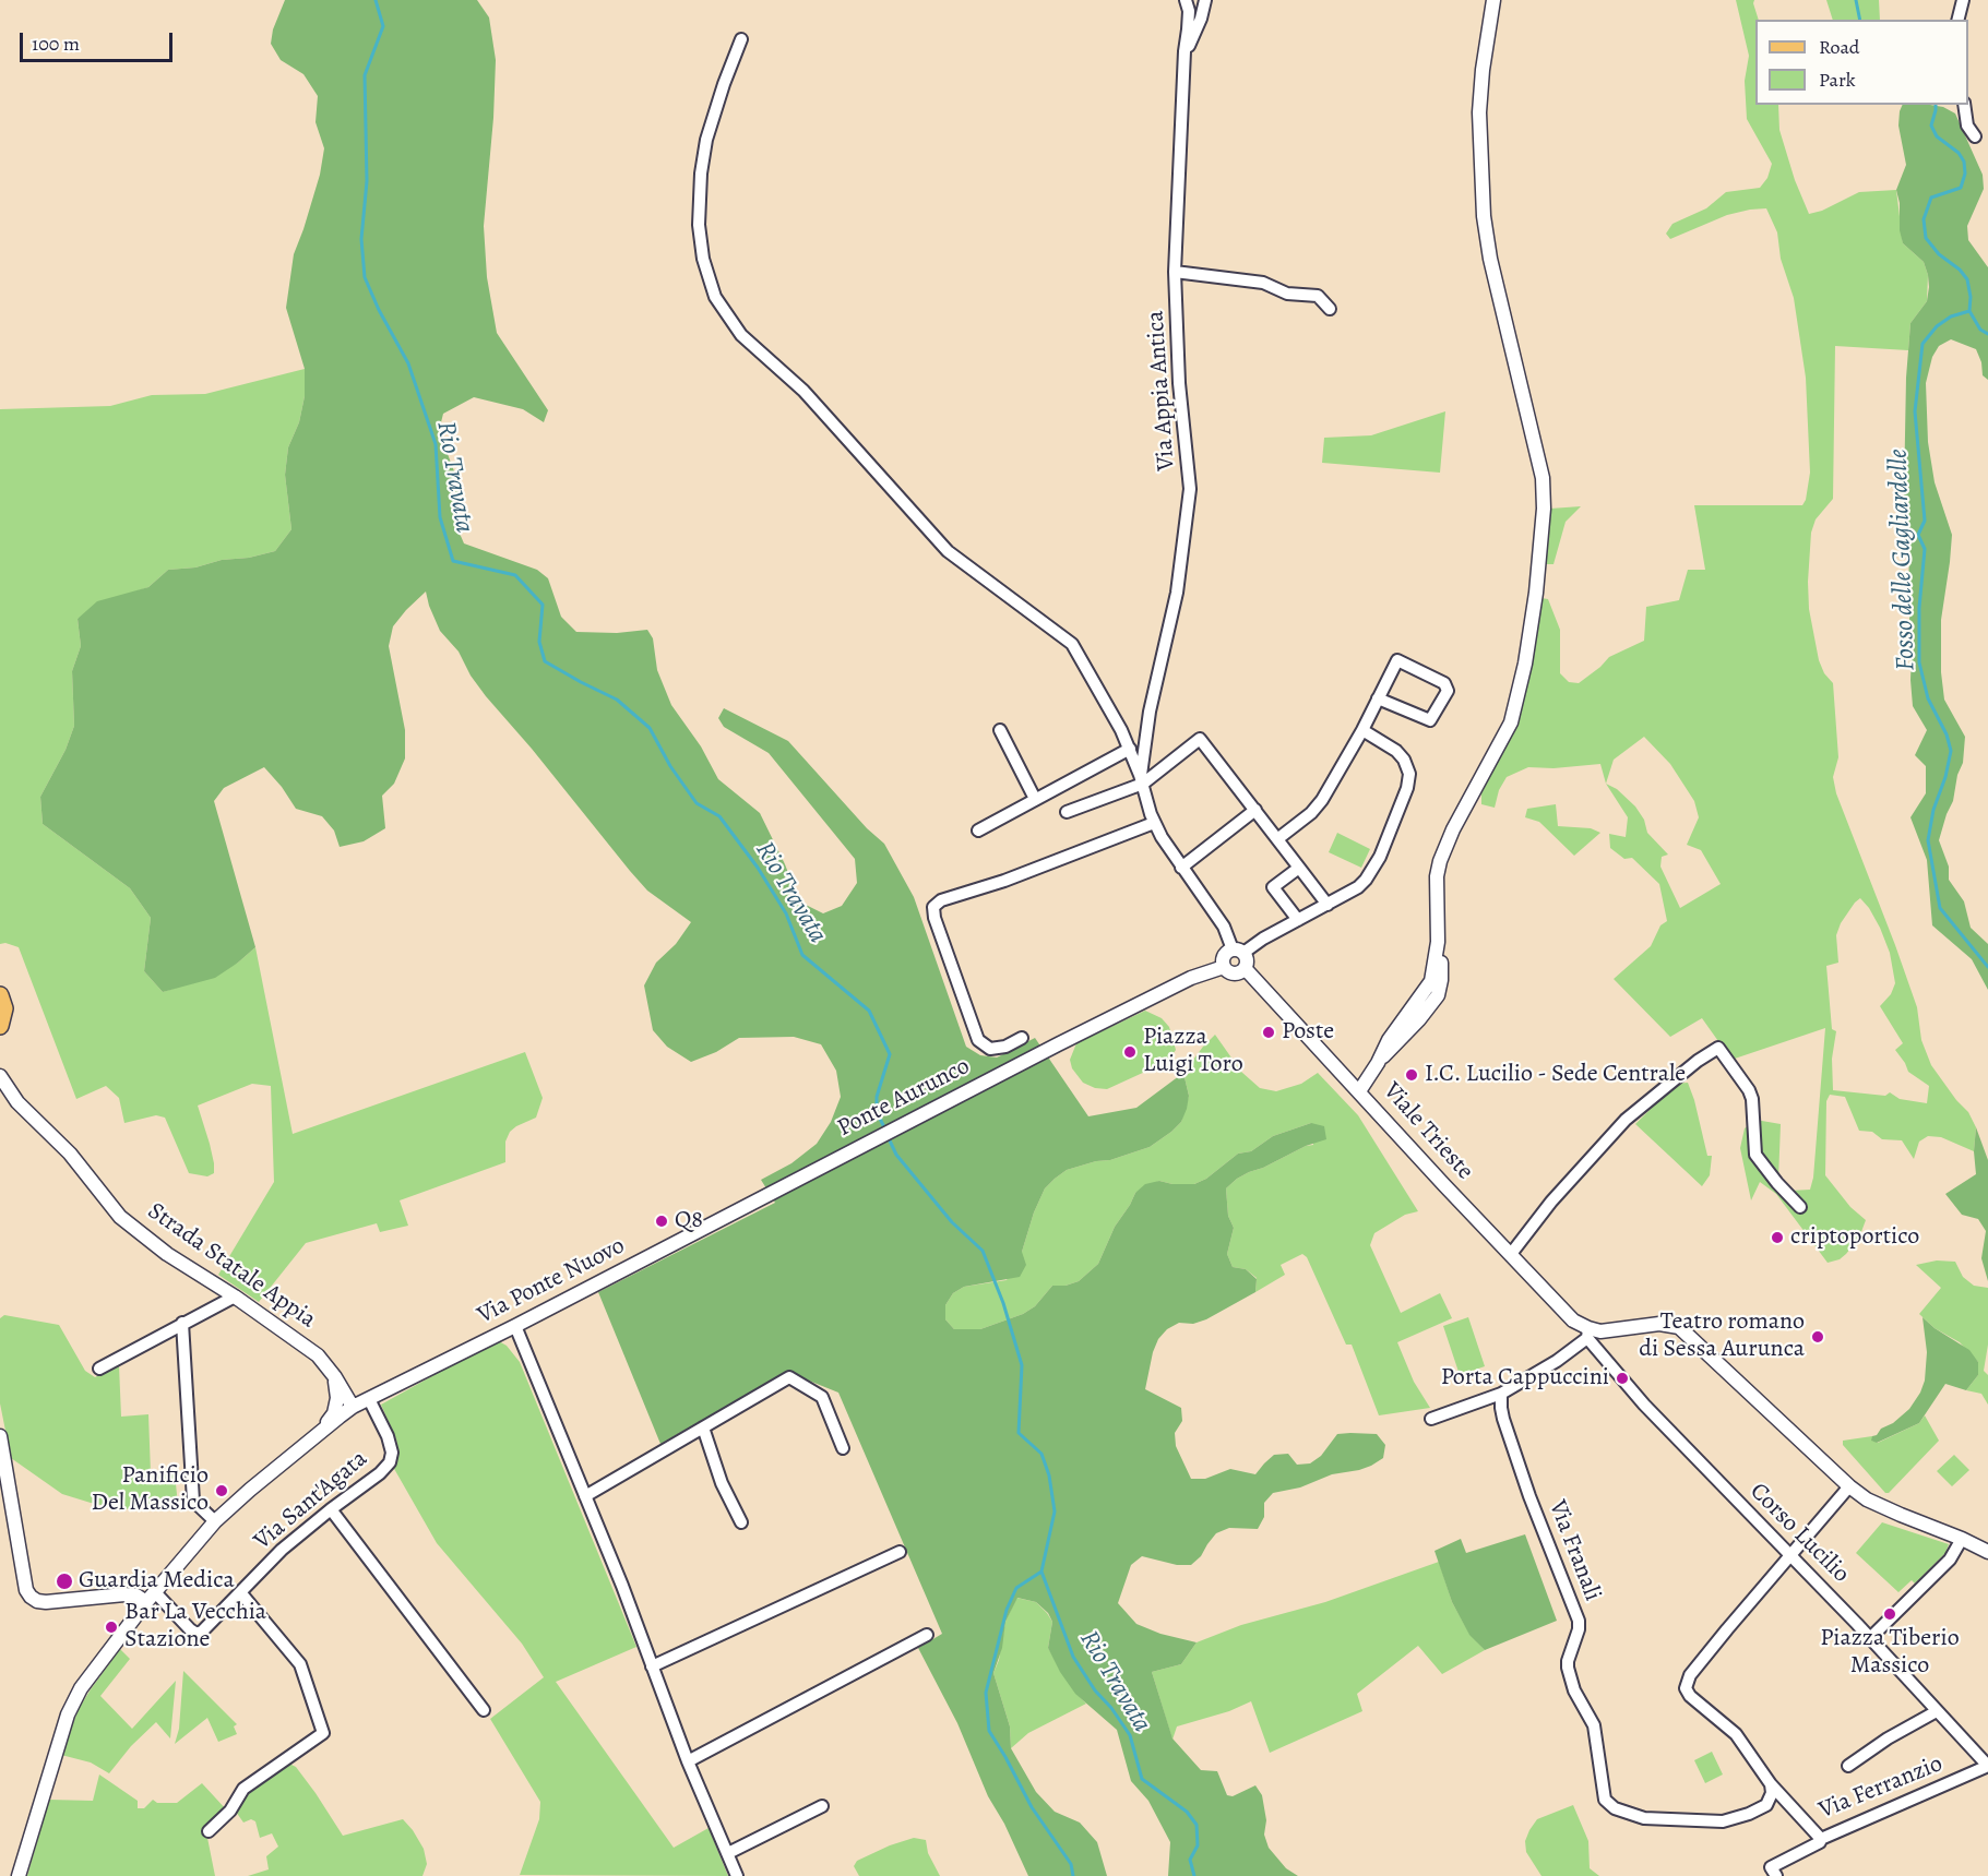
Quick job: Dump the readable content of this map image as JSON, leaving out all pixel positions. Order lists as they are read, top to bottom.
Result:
{
  "streets": {
    "street": [
      "Via Appia Antica",
      "Ponte Aurunco",
      "Viale Trieste",
      "Strada Statale Appia",
      "Via Ponte Nuovo",
      "Via Sant'Agata",
      "Corso Lucilio",
      "Via Franali",
      "Via Ferranzio"
    ]
  },
  "crossings": [
    ["Via Appia Antica", "Ponte Aurunco"],
    ["Via Appia Antica", "Viale Trieste"],
    ["Ponte Aurunco", "Viale Trieste"],
    ["Ponte Aurunco", "Via Ponte Nuovo"],
    ["Viale Trieste", "Corso Lucilio"],
    ["Strada Statale Appia", "Via Ponte Nuovo"],
    ["Via Ponte Nuovo", "Via Sant'Agata"],
    ["Corso Lucilio", "Via Ferranzio"],
    ["Via Franali", "Via Ferranzio"]
  ],
  "water": ["Rio Travata", "Fosso delle Gagliardelle"],
  "places": [
    "Poste",
    "Piazza Luigi Toro",
    "I.C. Lucilio - Sede Centrale",
    "Q8",
    "criptoportico",
    "Teatro romano di Sessa Aurunca",
    "Porta Cappuccini",
    "Panificio Del Massico",
    "Guardia Medica",
    "Piazza Tiberio Massico",
    "Bar La Vecchia Stazione"
  ],
  "legend": ["Road", "Park"],
  "scale_bar": "100 m"
}
